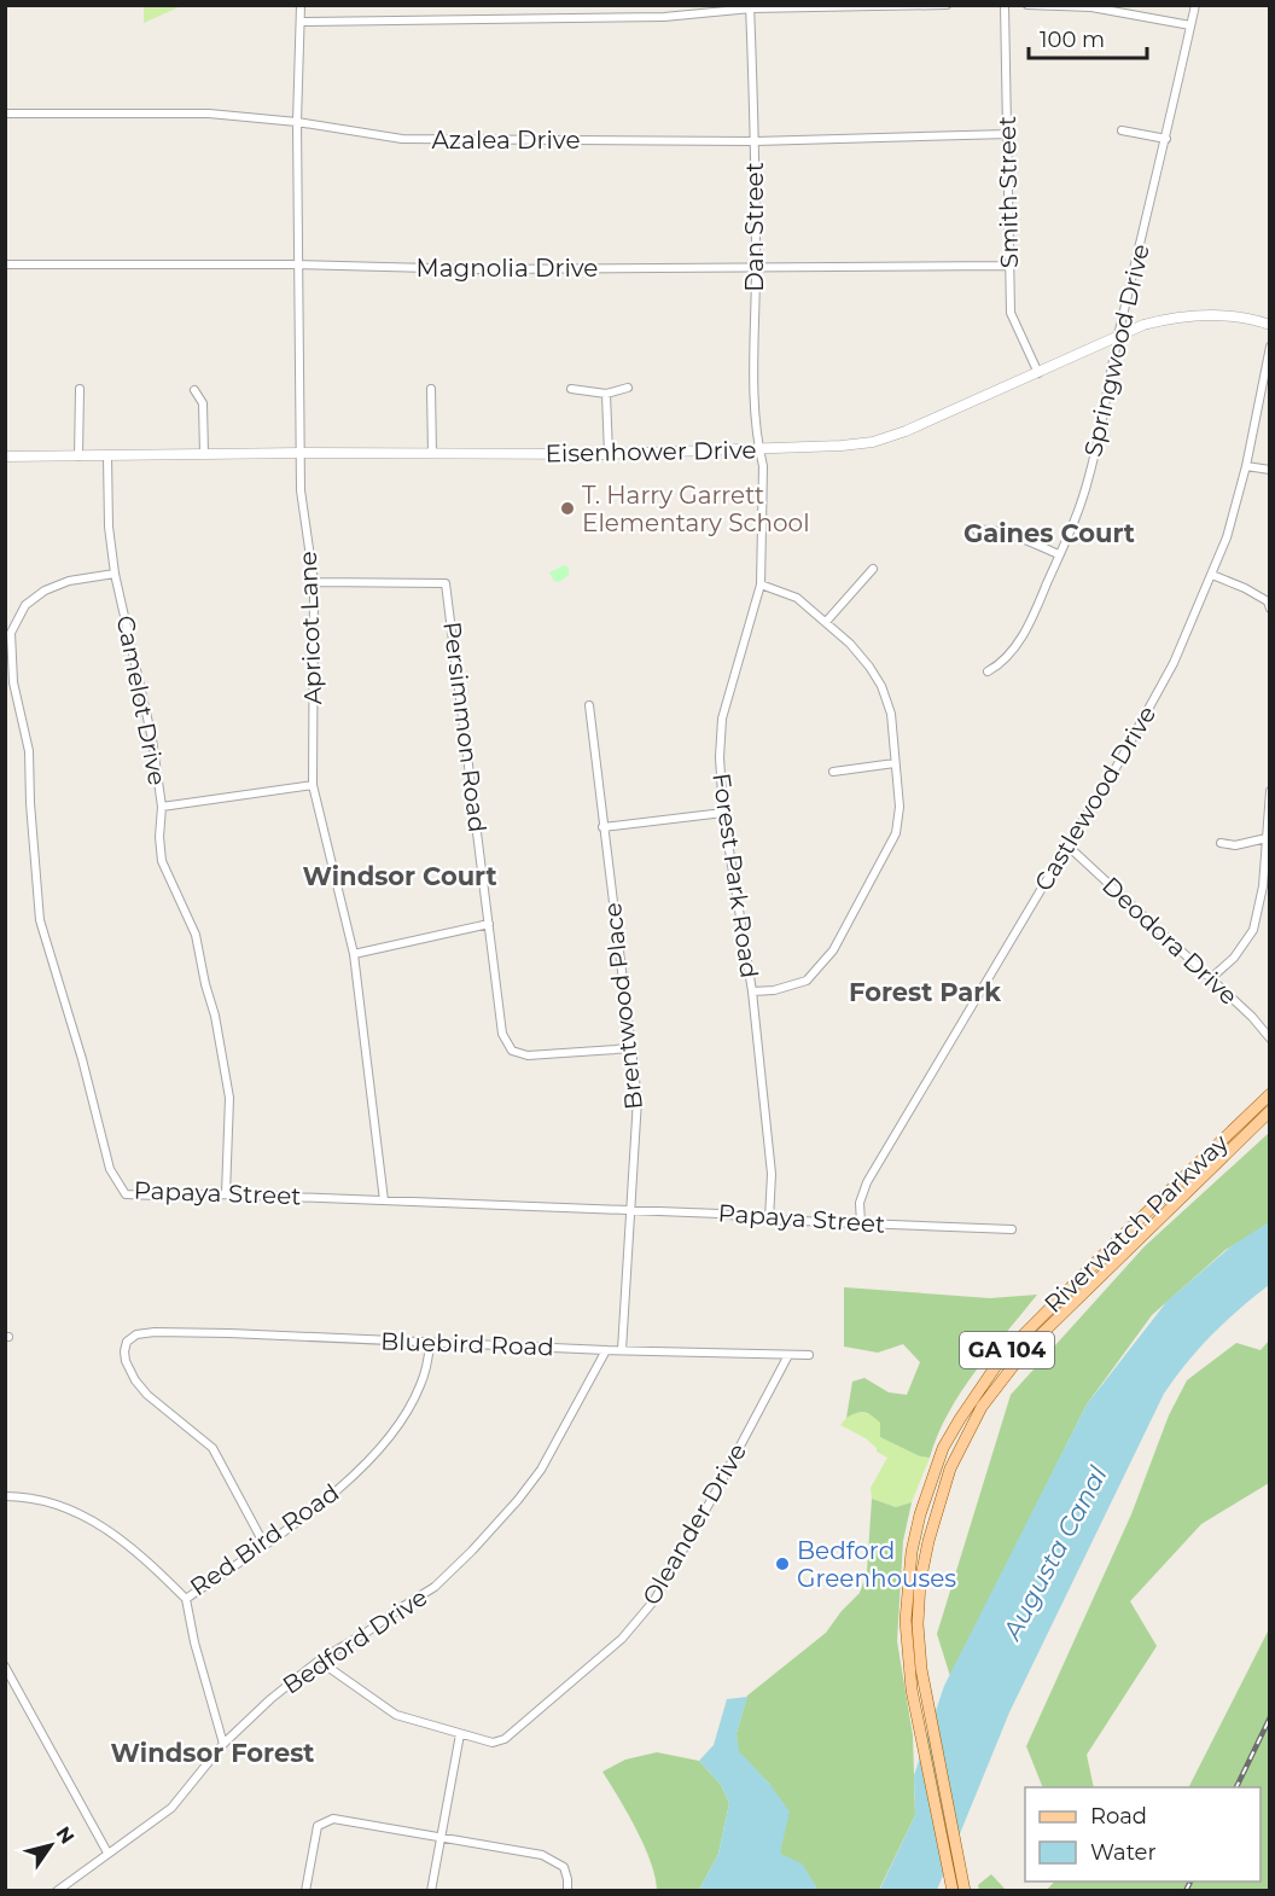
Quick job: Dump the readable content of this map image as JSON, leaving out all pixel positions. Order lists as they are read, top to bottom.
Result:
{
  "streets": {
    "main road": ["Riverwatch Parkway", "GA 104"],
    "street": [
      "Azalea Drive",
      "Smith Street",
      "Dan Street",
      "Magnolia Drive",
      "Springwood Drive",
      "Eisenhower Drive",
      "Apricot Lane",
      "Camelot Drive",
      "Persimmon Road",
      "Castlewood Drive",
      "Forest Park Road",
      "Deodora Drive",
      "Brentwood Place",
      "Papaya Street",
      "Bluebird Road",
      "Oleander Drive",
      "Red Bird Road",
      "Bedford Drive"
    ]
  },
  "crossings": [
    ["Azalea Drive", "Smith Street"],
    ["Azalea Drive", "Dan Street"],
    ["Azalea Drive", "Apricot Lane"],
    ["Smith Street", "Magnolia Drive"],
    ["Smith Street", "Eisenhower Drive"],
    ["Dan Street", "Magnolia Drive"],
    ["Dan Street", "Eisenhower Drive"],
    ["Dan Street", "Forest Park Road"],
    ["Magnolia Drive", "Apricot Lane"],
    ["Springwood Drive", "Eisenhower Drive"],
    ["Eisenhower Drive", "Apricot Lane"],
    ["Eisenhower Drive", "Camelot Drive"],
    ["Eisenhower Drive", "Forest Park Road"],
    ["Apricot Lane", "Persimmon Road"],
    ["Apricot Lane", "Papaya Street"],
    ["Camelot Drive", "Papaya Street"],
    ["Persimmon Road", "Brentwood Place"],
    ["Castlewood Drive", "Deodora Drive"],
    ["Castlewood Drive", "Papaya Street"],
    ["Forest Park Road", "Papaya Street"],
    ["Brentwood Place", "Papaya Street"],
    ["Brentwood Place", "Bluebird Road"],
    ["Bluebird Road", "Oleander Drive"],
    ["Bluebird Road", "Red Bird Road"],
    ["Bluebird Road", "Bedford Drive"],
    ["Oleander Drive", "Bedford Drive"]
  ],
  "districts": [
    "Gaines Court",
    "Windsor Court",
    "Forest Park",
    "Windsor Forest"
  ],
  "water": ["Augusta Canal"],
  "places": ["T. Harry Garrett Elementary School", "Bedford Greenhouses"],
  "legend": ["Road", "Water"],
  "scale_bar": "100 m",
  "north": "top right"
}
